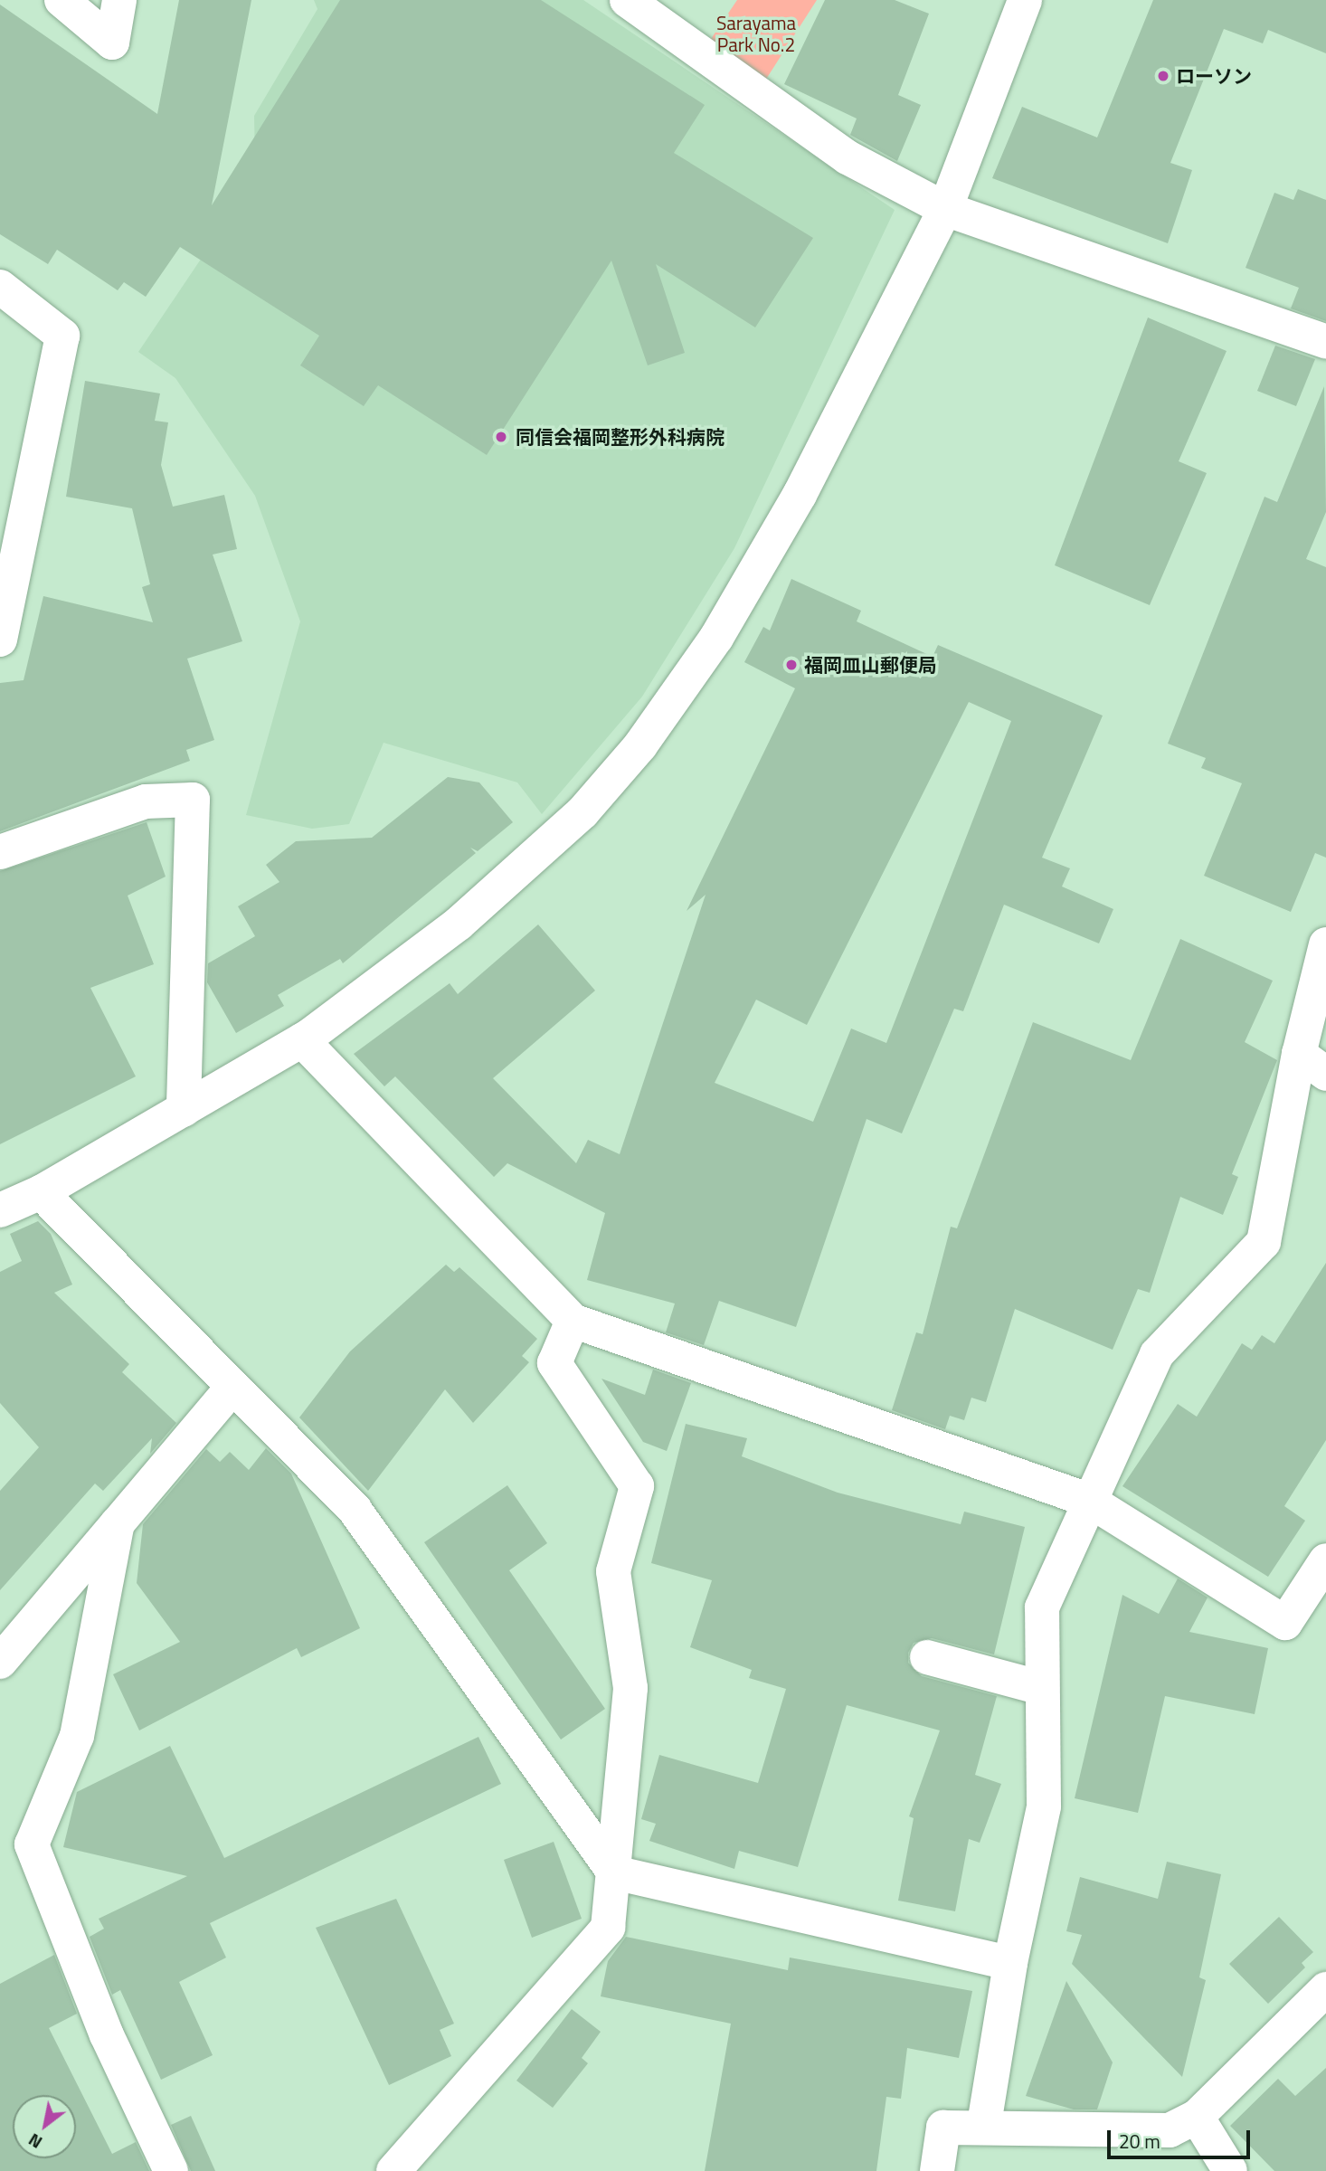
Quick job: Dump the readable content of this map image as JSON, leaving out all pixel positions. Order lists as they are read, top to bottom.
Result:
{
  "parks": ["Sarayama Park No.2"],
  "places": ["ローソン", "同信会福岡整形外科病院", "福岡皿山郵便局"],
  "scale_bar": "20 m",
  "north": "bottom left"
}
